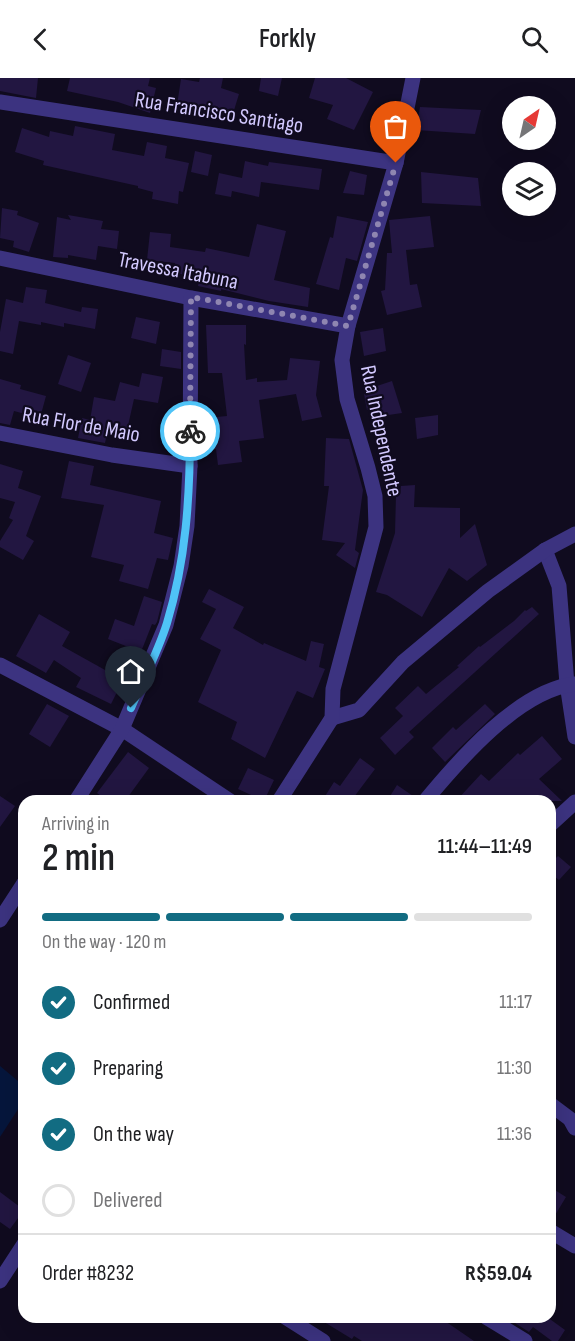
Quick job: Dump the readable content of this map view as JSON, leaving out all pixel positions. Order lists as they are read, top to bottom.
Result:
{
  "streets": {
    "street": [
      "Rua Francisco Santiago",
      "Travessa Itabuna",
      "Rua Flor de Maio",
      "Rua Independente"
    ]
  },
  "crossings": [
    ["Rua Francisco Santiago", "Rua Independente"],
    ["Travessa Itabuna", "Rua Independente"]
  ],
  "north": "top right",
  "page": {
    "header": "Forkly",
    "heading": ["2 min", "Arriving in", "11:44–11:49"],
    "panel": ["Order #8232", "R$59.04"],
    "bar": "On the way · 120 m",
    "list": [
      ["Confirmed", "11:17"],
      ["Preparing", "11:30"],
      ["On the way", "11:36"],
      "Delivered"
    ]
  }
}
